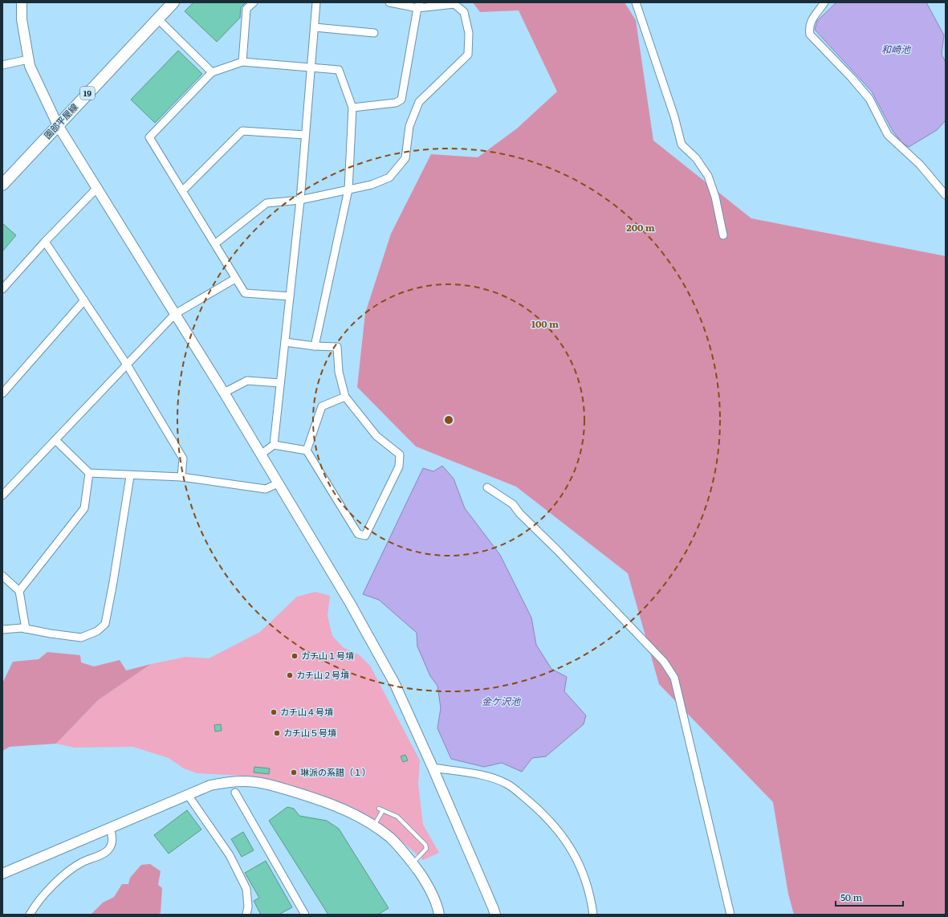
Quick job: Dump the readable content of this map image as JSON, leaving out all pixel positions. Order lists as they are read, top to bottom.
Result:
{
  "streets": {
    "main road": ["19", "園部平屋線"]
  },
  "water": ["和崎池", "金ケ沢池"],
  "places": [
    "カチ山１号墳",
    "カチ山２号墳",
    "カチ山４号墳",
    "カチ山５号墳",
    "琳派の系譜（１）"
  ],
  "scale_bar": "50 m",
  "rings": ["200 m", "100 m"]
}
